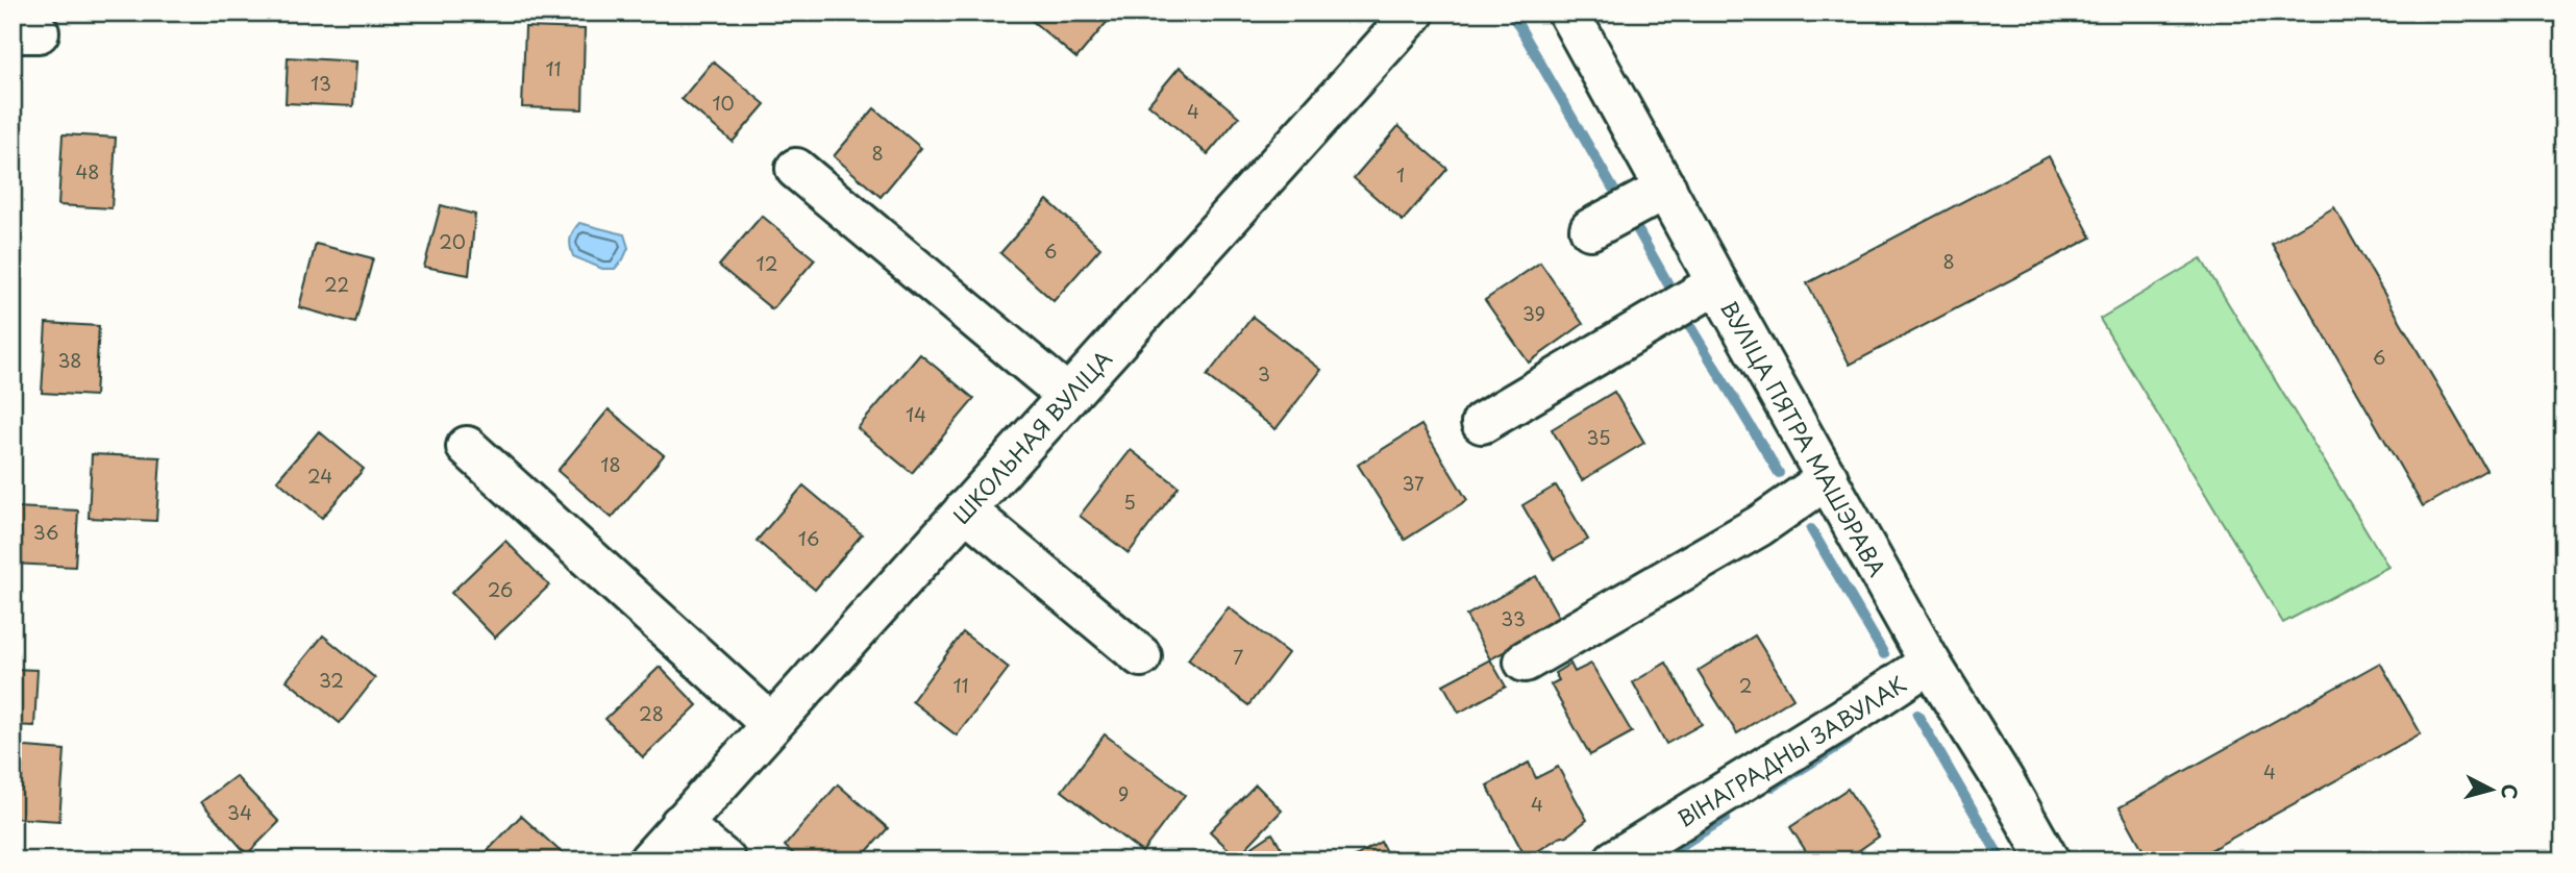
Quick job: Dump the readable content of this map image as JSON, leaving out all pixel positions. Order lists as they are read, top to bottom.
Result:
{
  "streets": {
    "street": ["ШКОЛЬНАЯ ВУЛІЦА", "ВУЛІЦА ПЯТРА МАШЭРАВА", "ВІНАГРАДНЫ ЗАВУЛАК"]
  },
  "crossings": [
    ["ВУЛІЦА ПЯТРА МАШЭРАВА", "ВІНАГРАДНЫ ЗАВУЛАК"]
  ],
  "house_numbers": [
    "11",
    "13",
    "10",
    "4",
    "8",
    "48",
    "1",
    "20",
    "6",
    "8",
    "12",
    "22",
    "39",
    "6",
    "38",
    "3",
    "14",
    "35",
    "18",
    "24",
    "37",
    "5",
    "36",
    "16",
    "26",
    "33",
    "7",
    "32",
    "11",
    "2",
    "28",
    "4",
    "9",
    "4",
    "34"
  ],
  "north": "right"
}
